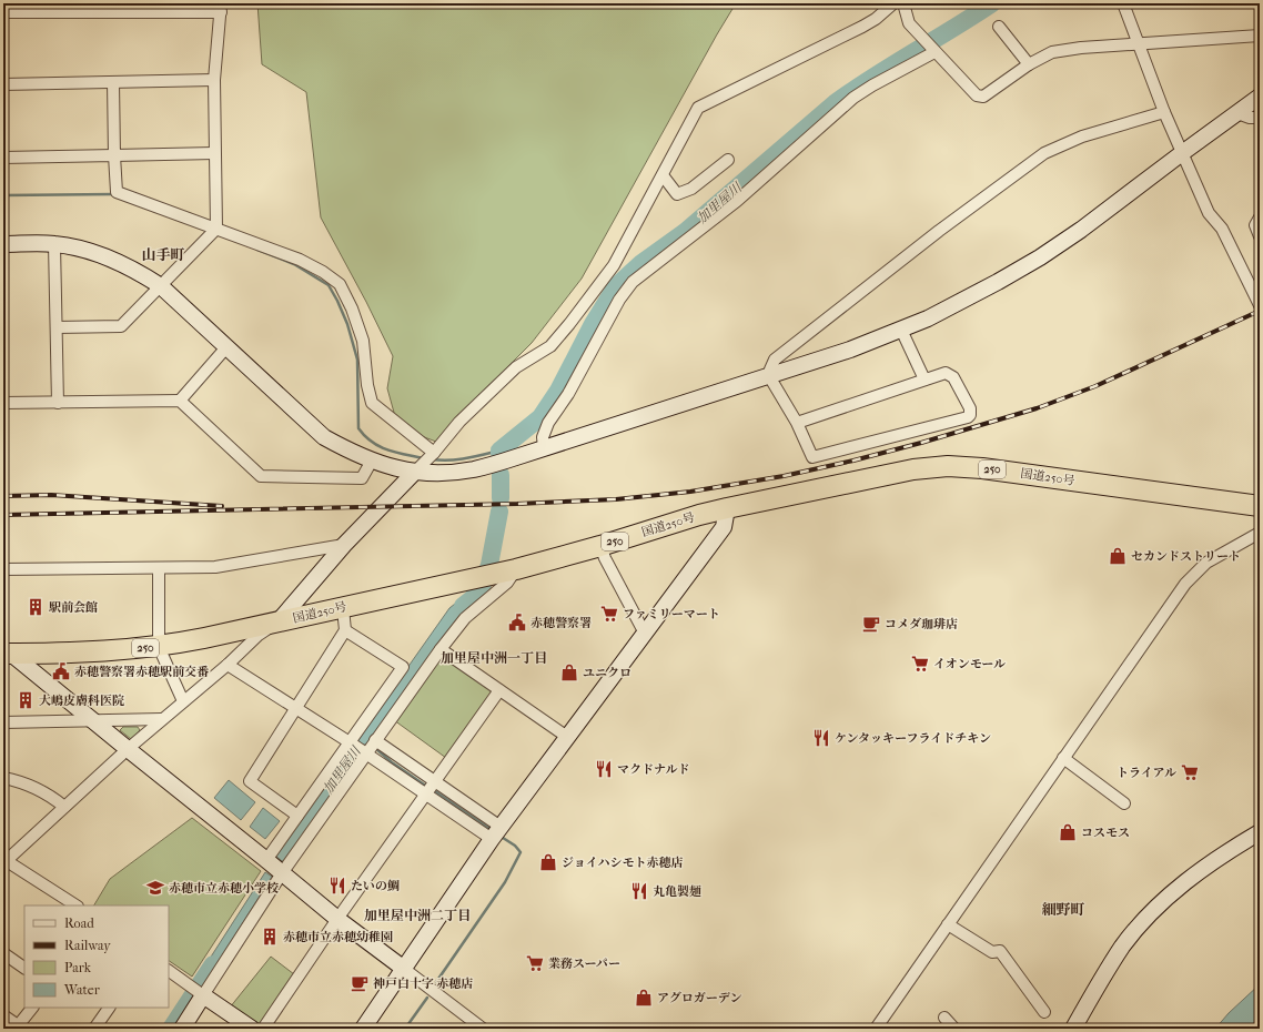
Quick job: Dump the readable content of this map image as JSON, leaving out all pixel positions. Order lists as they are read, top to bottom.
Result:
{
  "streets": {
    "highway": ["250", "国道250号"]
  },
  "districts": [
    "山手町",
    "加里屋中洲一丁目",
    "細野町",
    "加里屋中洲二丁目"
  ],
  "water": ["加里屋川"],
  "places": {
    "shop": [
      "セカンドストリート",
      "ユニクロ",
      "コスモス",
      "ジョイハシモト赤穂店",
      "アグロガーデン"
    ],
    "building": ["駅前会館", "大嶋皮膚科医院", "赤穂市立赤穂幼稚園"],
    "supermarket": [
      "ファミリーマート",
      "イオンモール",
      "トライアル",
      "業務スーパー"
    ],
    "public building": ["赤穂警察署", "赤穂警察署赤穂駅前交番"],
    "cafe": ["コメダ珈琲店", "神戸白十字 赤穂店"],
    "restaurant": [
      "ケンタッキーフライドチキン",
      "マクドナルド",
      "たいの鯛",
      "丸亀製麺"
    ],
    "school or university": ["赤穂市立赤穂小学校"]
  },
  "legend": [
    "Road",
    "Railway",
    "Park",
    "Water"
  ]
}
